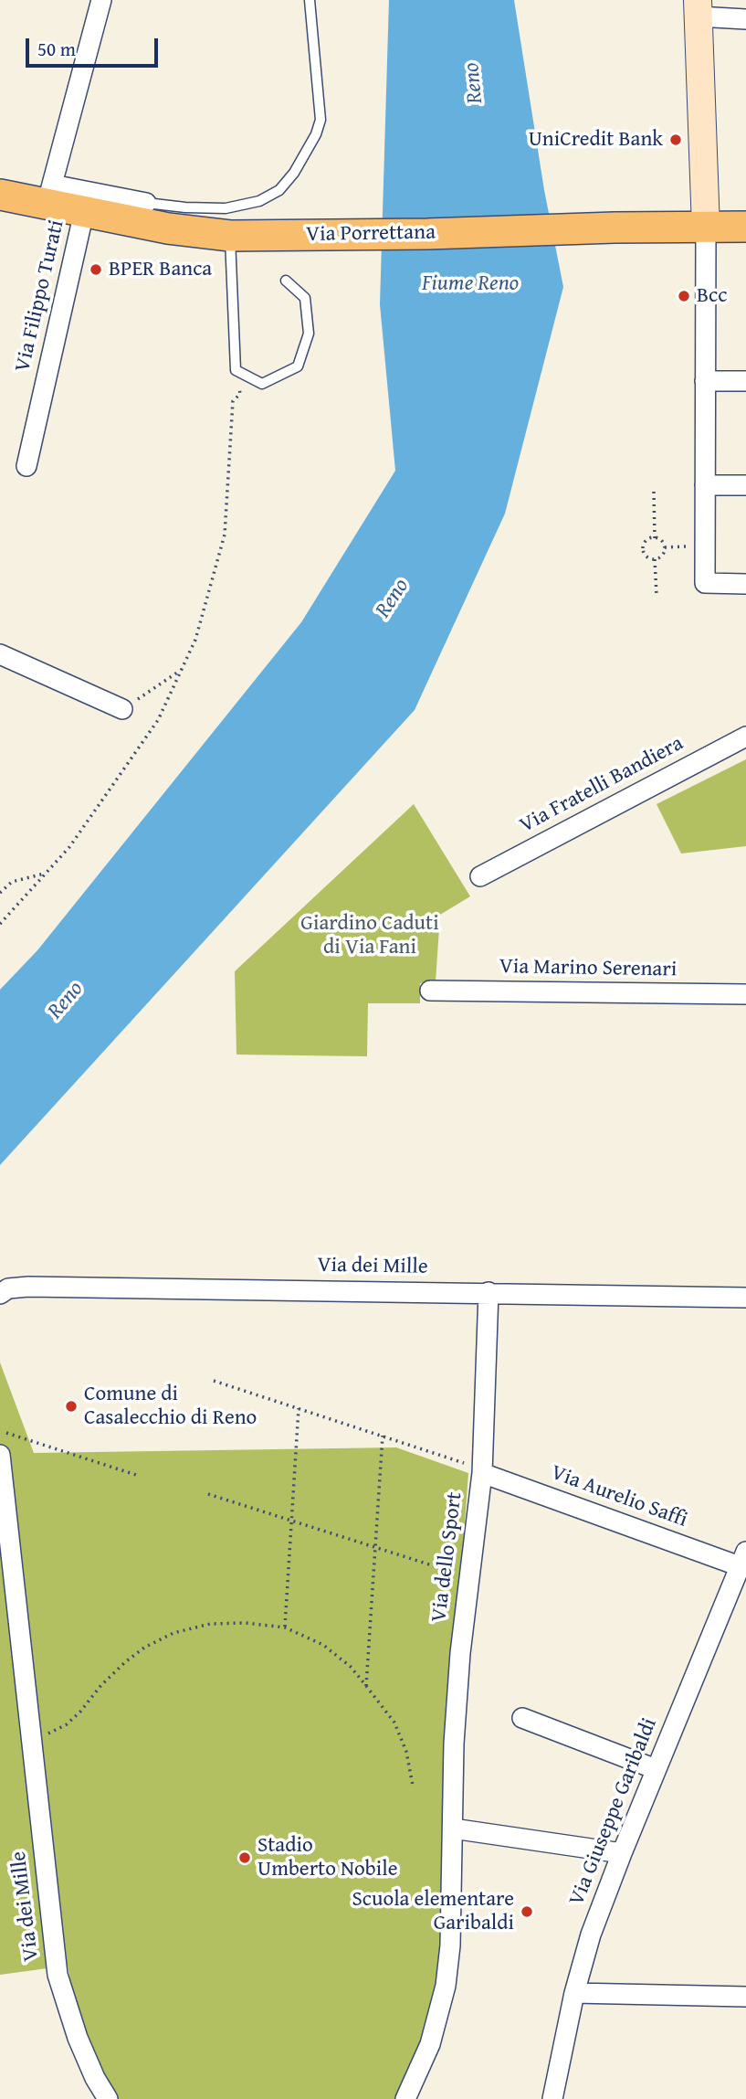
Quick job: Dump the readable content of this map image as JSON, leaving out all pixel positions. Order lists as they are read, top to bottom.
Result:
{
  "streets": {
    "main road": ["Via Porrettana"],
    "street": [
      "Via Filippo Turati",
      "Via Fratelli Bandiera",
      "Via Marino Serenari",
      "Via dei Mille",
      "Via Aurelio Saffi",
      "Via dello Sport",
      "Via Giuseppe Garibaldi"
    ]
  },
  "crossings": [
    ["Via Porrettana", "Via Filippo Turati"],
    ["Via dei Mille", "Via dello Sport"],
    ["Via Aurelio Saffi", "Via dello Sport"],
    ["Via Aurelio Saffi", "Via Giuseppe Garibaldi"]
  ],
  "water": ["Reno", "Fiume Reno"],
  "parks": ["Giardino Caduti di Via Fani"],
  "places": [
    "UniCredit Bank",
    "BPER Banca",
    "Bcc",
    "Comune di Casalecchio di Reno",
    "Stadio Umberto Nobile",
    "Scuola elementare Garibaldi"
  ],
  "scale_bar": "50 m"
}
